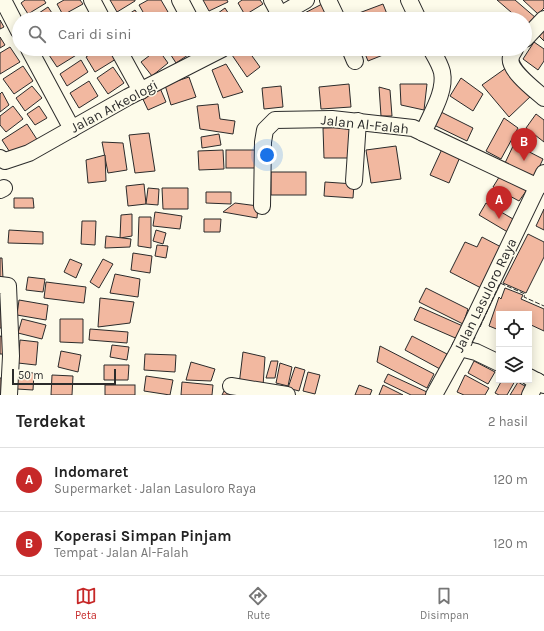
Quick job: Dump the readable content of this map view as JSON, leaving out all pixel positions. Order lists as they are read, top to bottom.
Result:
{
  "streets": {
    "street": ["Jalan Arkeologi", "Jalan Al-Falah", "Jalan Lasuloro Raya"]
  },
  "crossings": [
    ["Jalan Al-Falah", "Jalan Lasuloro Raya"]
  ],
  "scale_bar": "50 m",
  "page": {
    "search": "Cari di sini",
    "pins": ["B", "A"],
    "scale": "50 m",
    "heading": ["Terdekat", "2 hasil"],
    "list": [
      {
        "mark": "A",
        "name": "Indomaret",
        "note": "Supermarket · Jalan Lasuloro Raya",
        "value": "120 m"
      },
      {
        "mark": "B",
        "name": "Koperasi Simpan Pinjam",
        "note": "Tempat · Jalan Al-Falah",
        "value": "120 m"
      }
    ],
    "nav": ["Peta", "Rute", "Disimpan"]
  }
}
